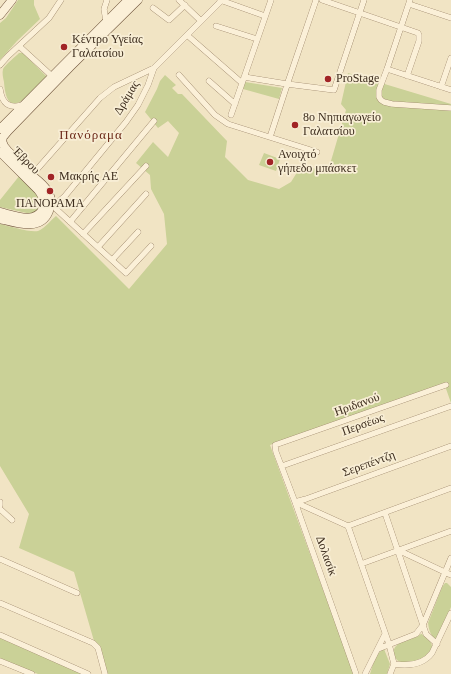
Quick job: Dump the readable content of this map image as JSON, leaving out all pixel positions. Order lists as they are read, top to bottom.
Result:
{
  "streets": {
    "main road": ["Έβρου"],
    "street": [
      "Δράμας",
      "Ηριδανού",
      "Περσέως",
      "Σερεπέντζη",
      "Δολασίκ"
    ]
  },
  "crossings": [
    ["Δράμας", "Έβρου"],
    ["Ηριδανού", "Δολασίκ"],
    ["Περσέως", "Δολασίκ"],
    ["Σερεπέντζη", "Δολασίκ"]
  ],
  "districts": ["Πανόραμα"],
  "places": [
    "Κέντρο Υγείας Γαλατσίου",
    "ProStage",
    "8ο Νηπιαγωγείο Γαλατσίου",
    "Ανοιχτό γήπεδο μπάσκετ",
    "Μακρής ΑΕ",
    "ΠΑΝΟΡΑΜΑ"
  ]
}
